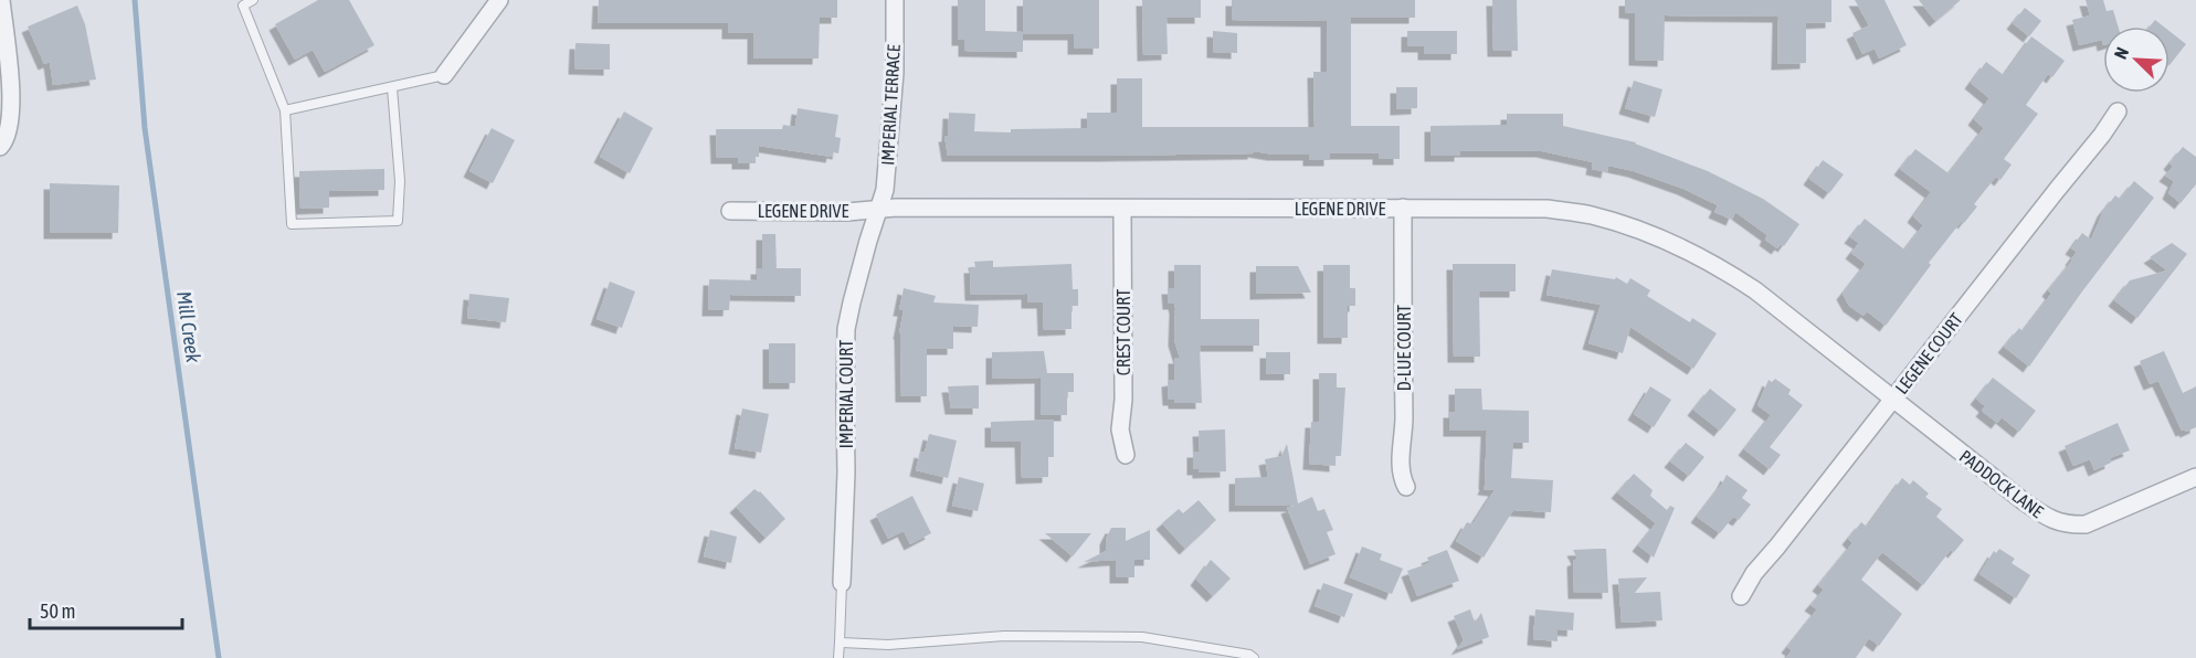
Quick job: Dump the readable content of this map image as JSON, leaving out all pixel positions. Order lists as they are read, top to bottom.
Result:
{
  "streets": {
    "street": [
      "IMPERIAL TERRACE",
      "LEGENE DRIVE",
      "CREST COURT",
      "D-LUE COURT",
      "LEGENE COURT",
      "IMPERIAL COURT",
      "PADDOCK LANE"
    ]
  },
  "crossings": [
    ["IMPERIAL TERRACE", "LEGENE DRIVE"],
    ["IMPERIAL TERRACE", "IMPERIAL COURT"],
    ["LEGENE DRIVE", "CREST COURT"],
    ["LEGENE DRIVE", "D-LUE COURT"],
    ["LEGENE DRIVE", "LEGENE COURT"],
    ["LEGENE DRIVE", "IMPERIAL COURT"],
    ["LEGENE DRIVE", "PADDOCK LANE"],
    ["LEGENE COURT", "PADDOCK LANE"]
  ],
  "water": ["Mill Creek"],
  "scale_bar": "50 m",
  "north": "top left"
}
